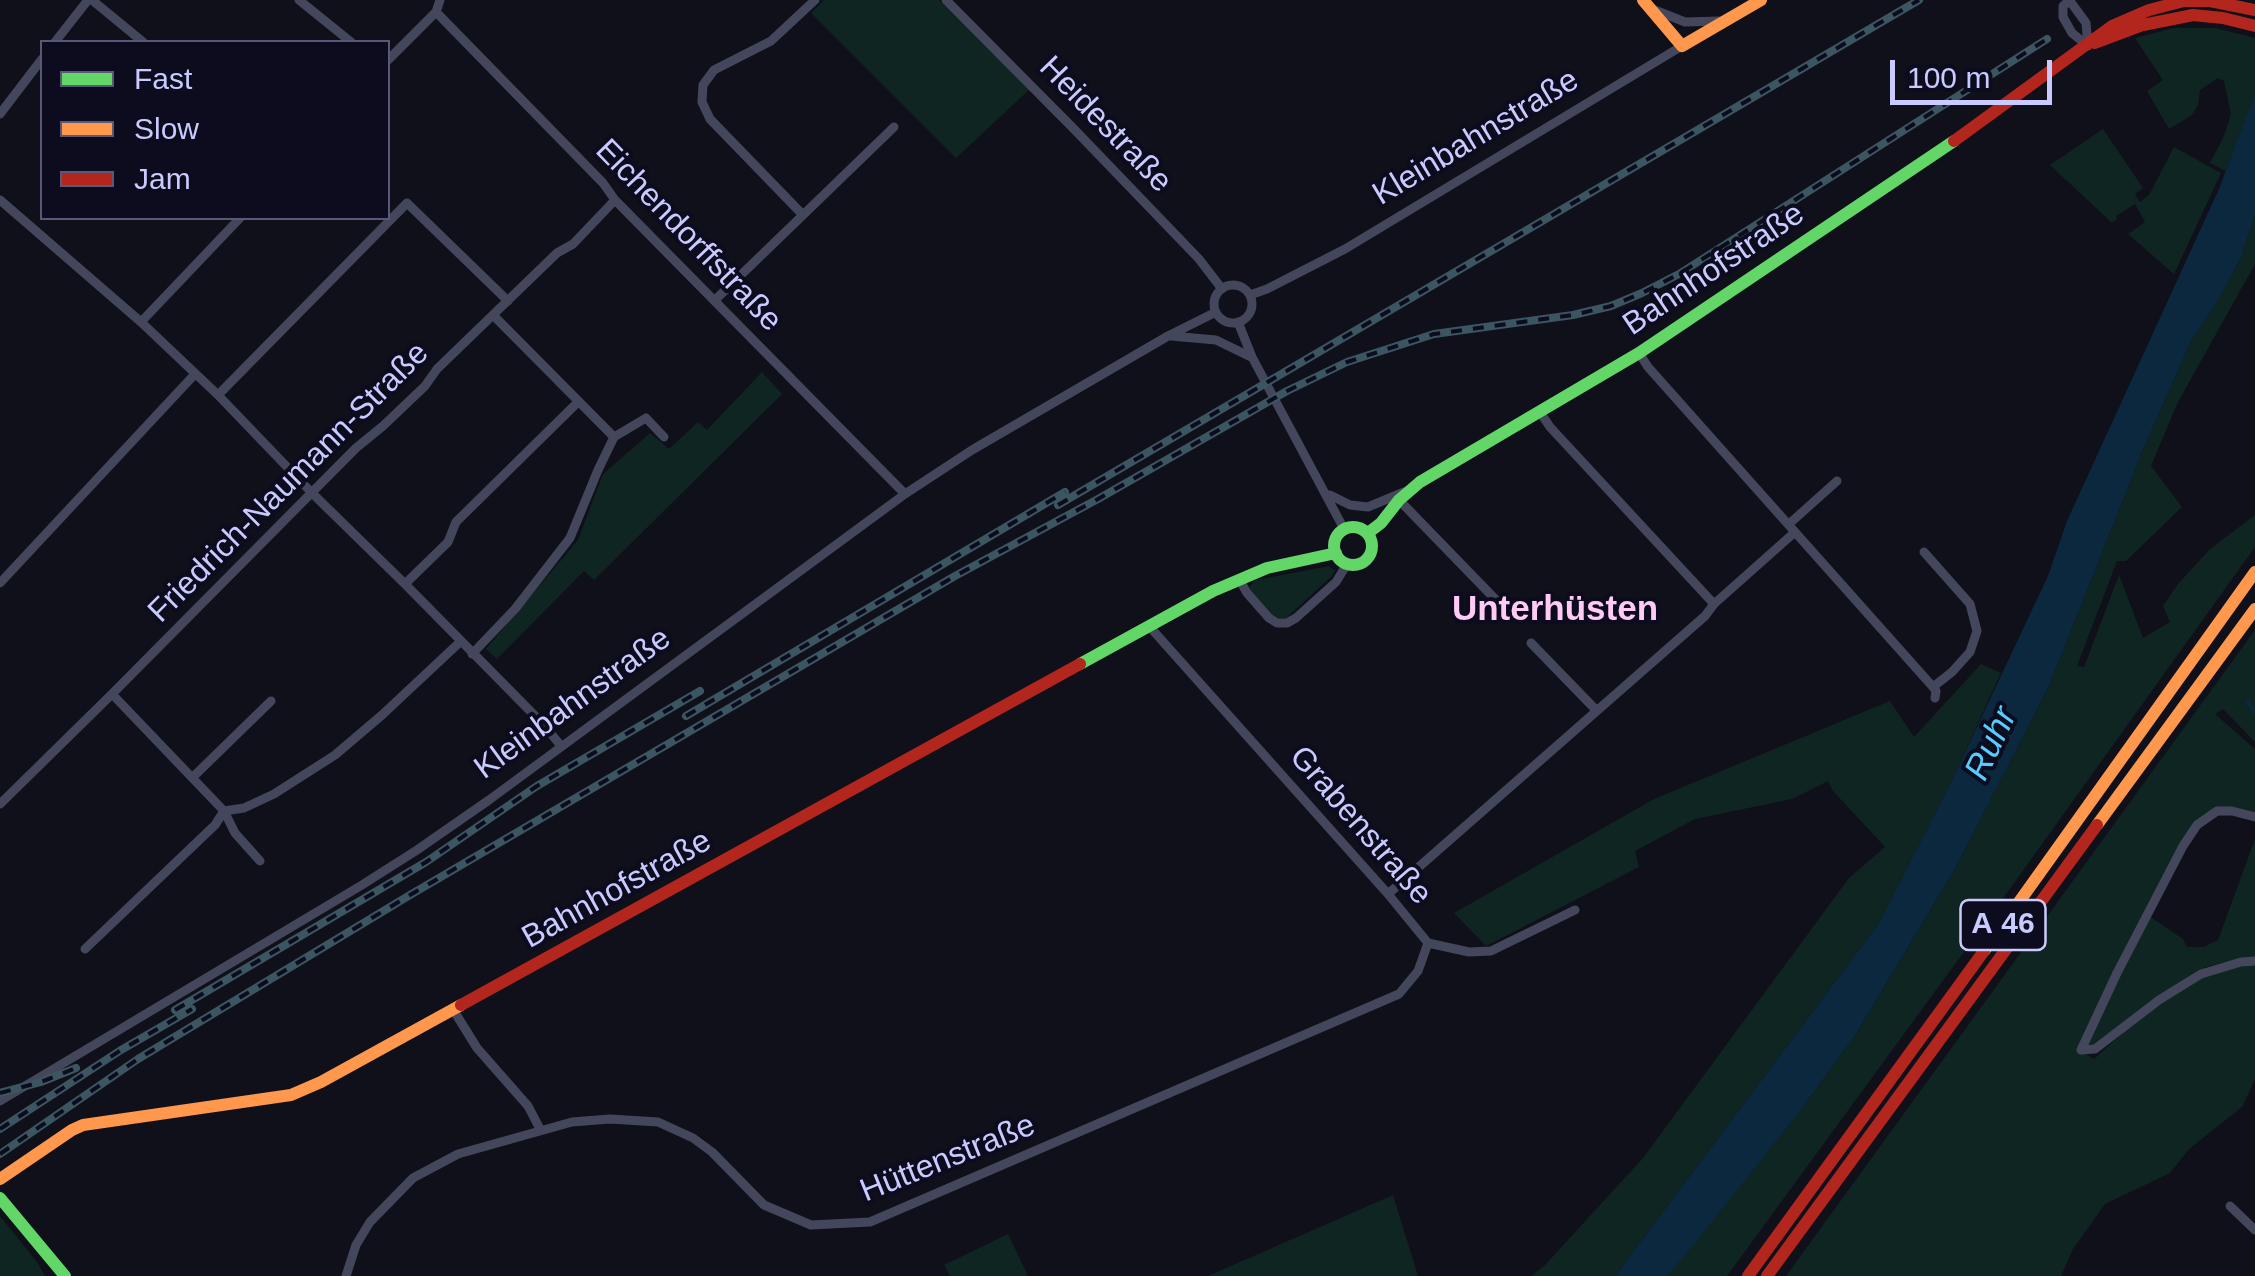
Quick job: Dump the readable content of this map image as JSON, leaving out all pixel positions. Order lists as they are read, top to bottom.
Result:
{
  "streets": {
    "main road": ["Kleinbahnstraße", "Bahnhofstraße", "A 46"],
    "street": [
      "Heidestraße",
      "Eichendorffstraße",
      "Friedrich-Naumann-Straße",
      "Grabenstraße",
      "Hüttenstraße"
    ]
  },
  "crossings": [
    ["Heidestraße", "Kleinbahnstraße"],
    ["Kleinbahnstraße", "Eichendorffstraße"],
    ["Eichendorffstraße", "Friedrich-Naumann-Straße"],
    ["Bahnhofstraße", "Grabenstraße"],
    ["Grabenstraße", "Hüttenstraße"]
  ],
  "districts": ["Unterhüsten"],
  "water": ["Ruhr"],
  "legend": ["Fast", "Slow", "Jam"],
  "scale_bar": "100 m"
}
